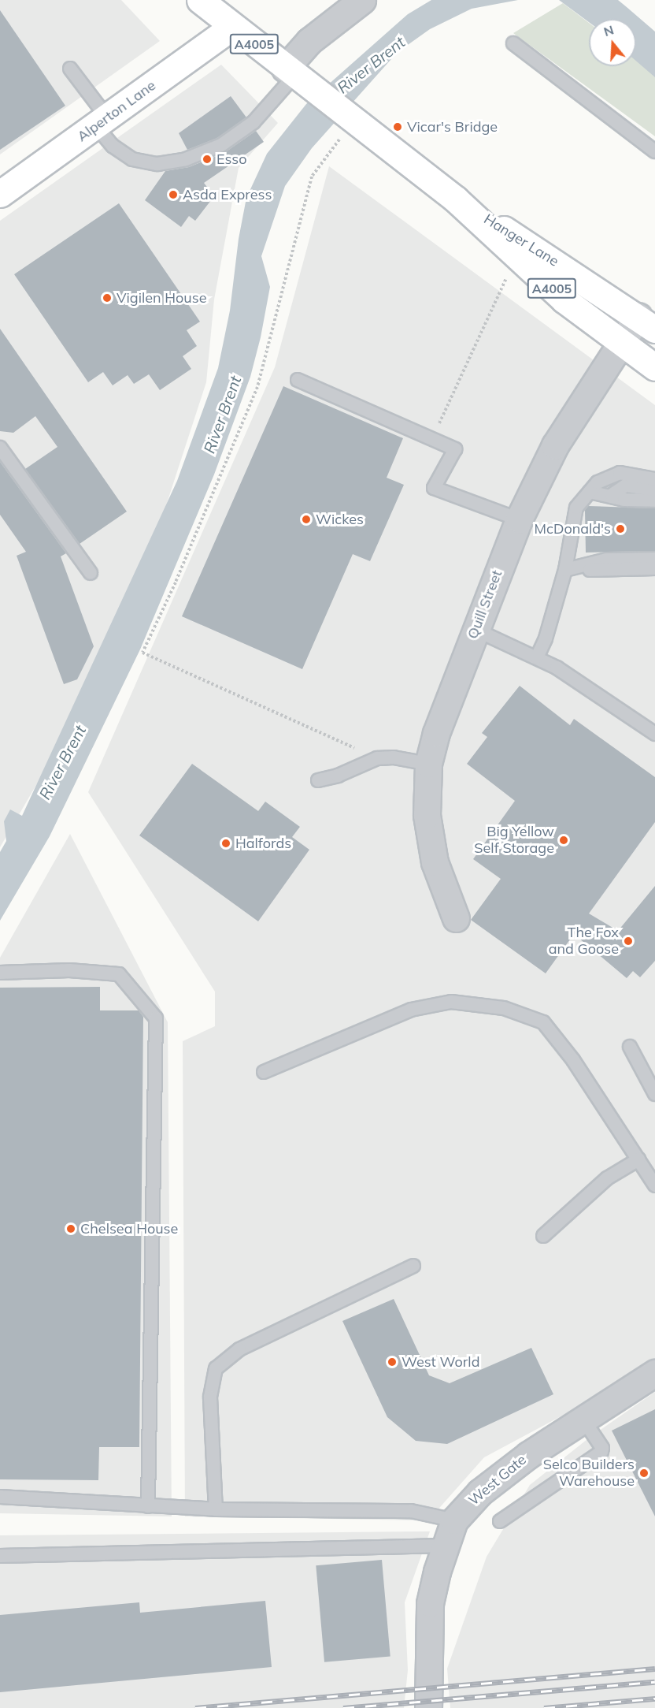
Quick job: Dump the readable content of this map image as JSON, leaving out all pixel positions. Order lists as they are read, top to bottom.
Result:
{
  "streets": {
    "main road": ["A4005", "Alperton Lane", "Hanger Lane"],
    "street": ["Quill Street", "West Gate"]
  },
  "crossings": [
    ["A4005", "Alperton Lane"],
    ["A4005", "Hanger Lane"],
    ["Hanger Lane", "Quill Street"]
  ],
  "water": ["River Brent"],
  "places": [
    "Vicar's Bridge",
    "Esso",
    "Asda Express",
    "Vigilen House",
    "Wickes",
    "McDonald's",
    "Big Yellow Self Storage",
    "Halfords",
    "The Fox and Goose",
    "Chelsea House",
    "West World",
    "Selco Builders Warehouse"
  ],
  "north": "top"
}
